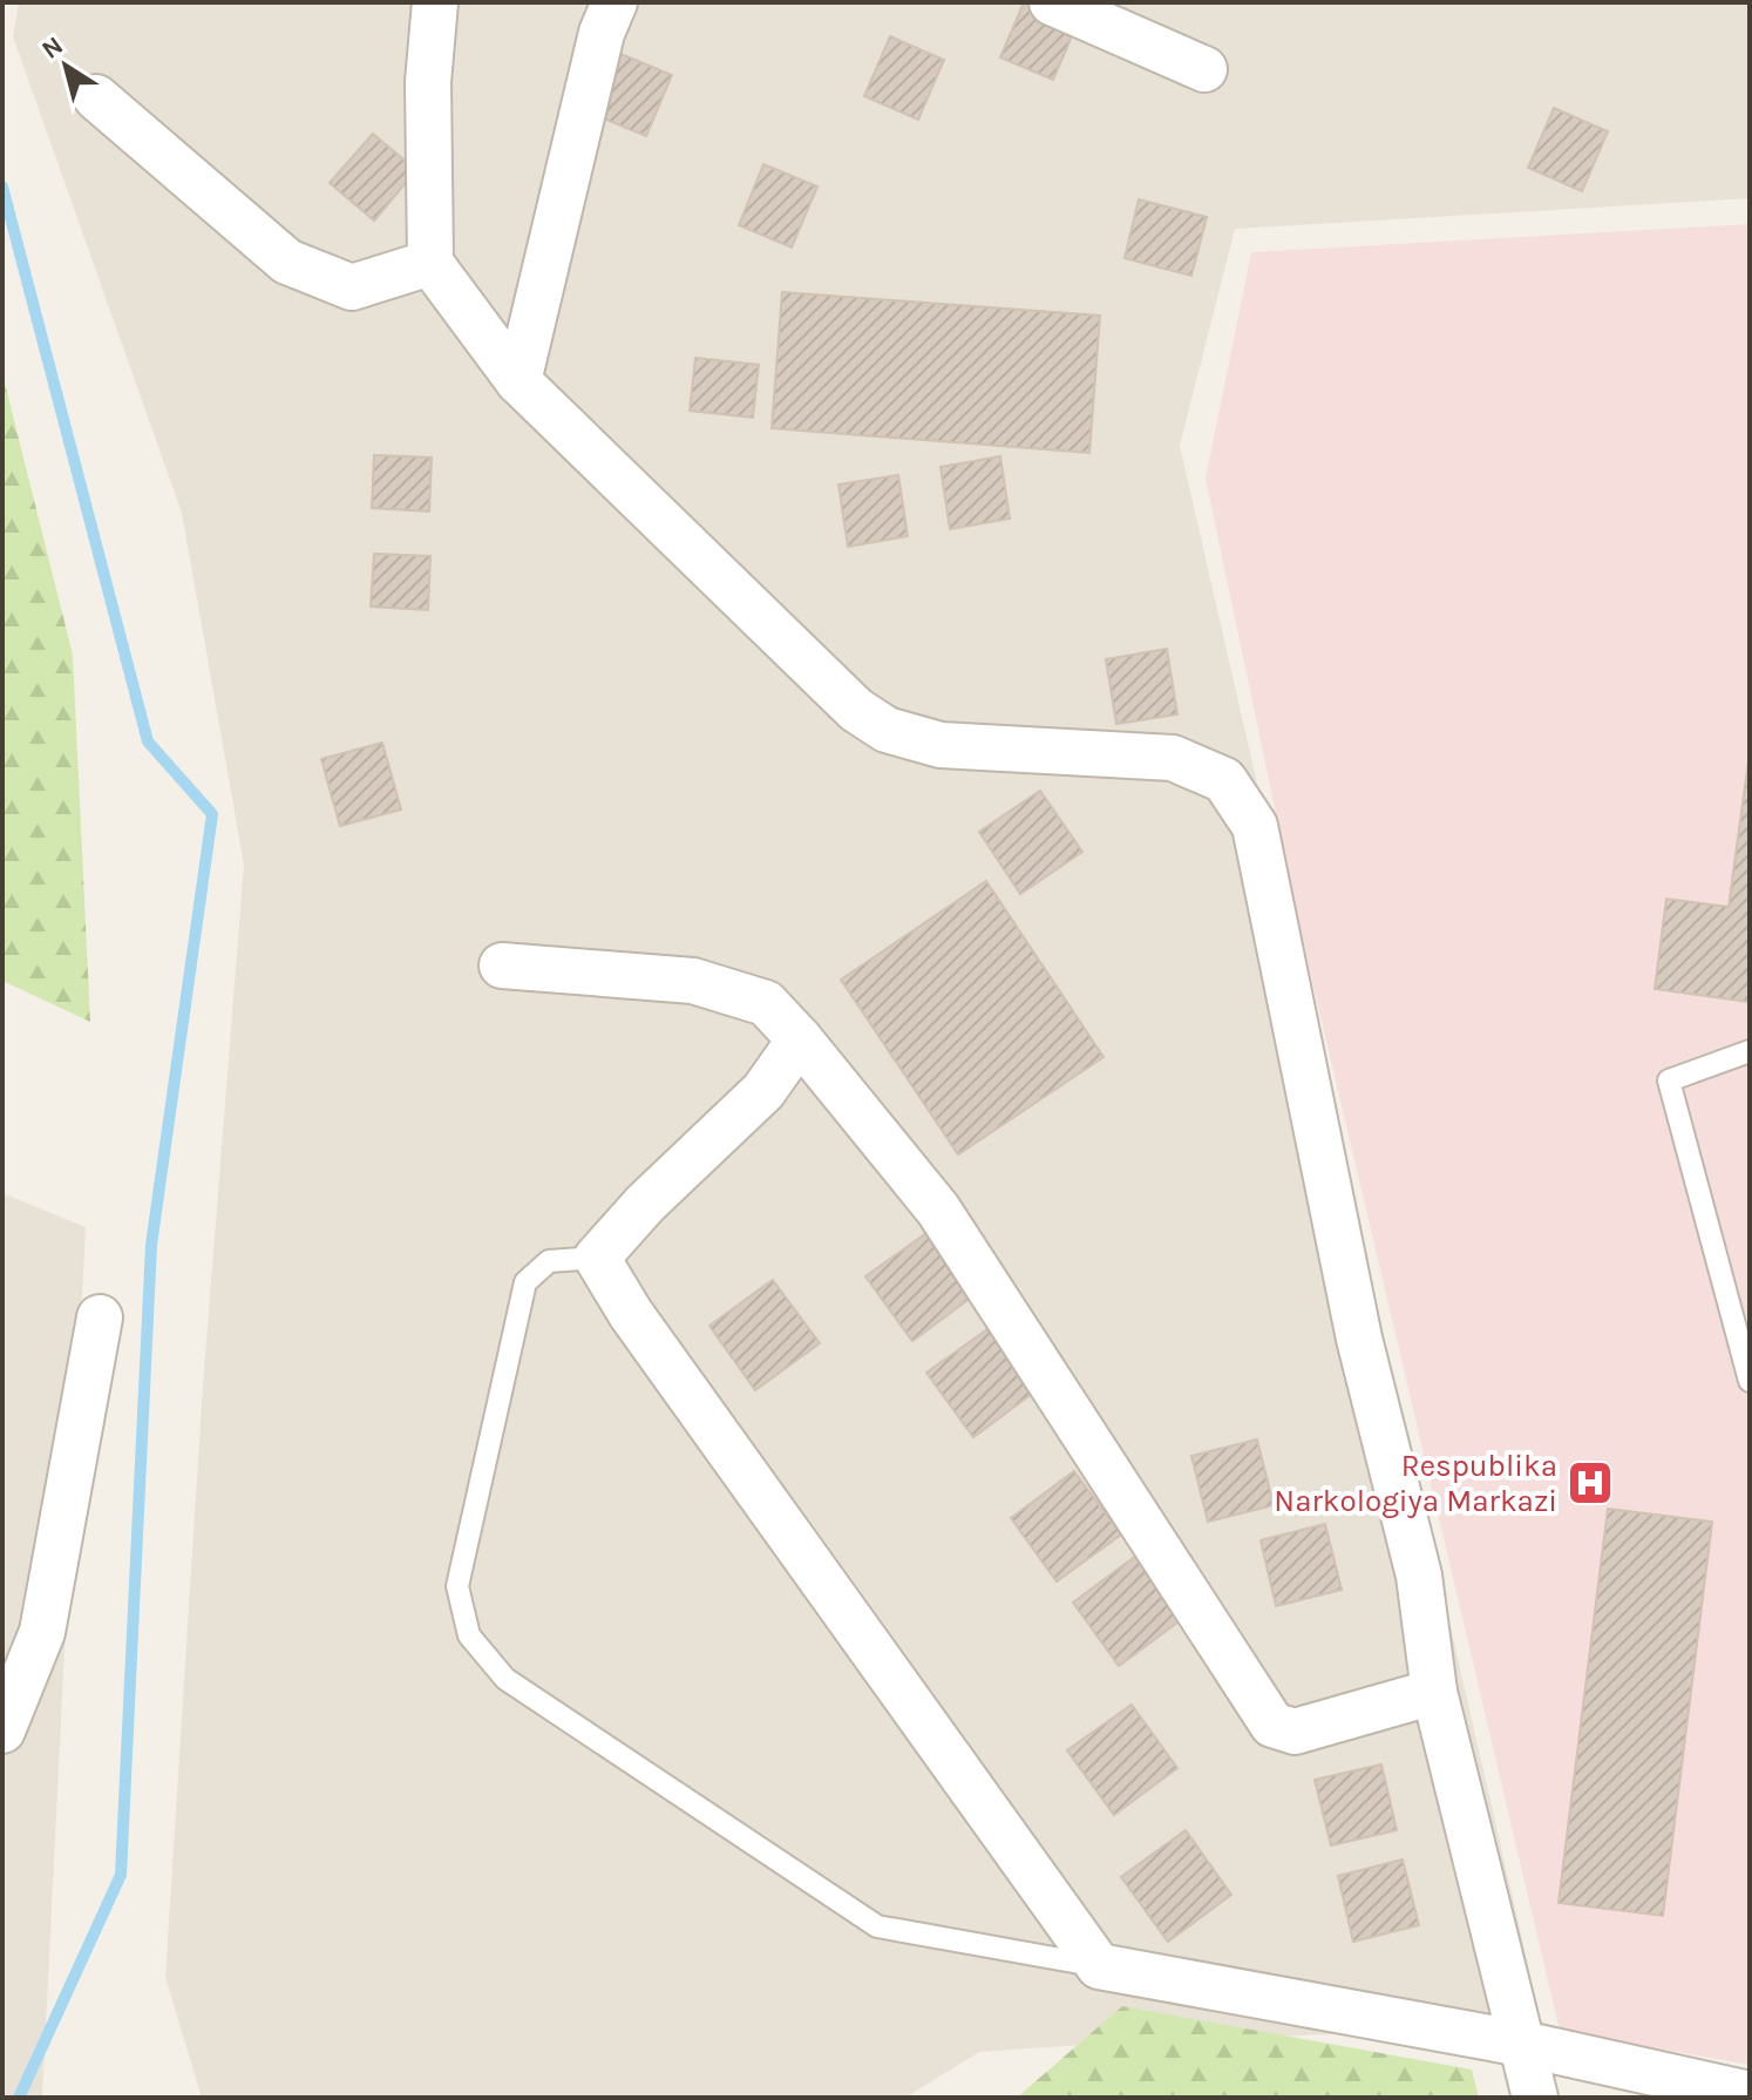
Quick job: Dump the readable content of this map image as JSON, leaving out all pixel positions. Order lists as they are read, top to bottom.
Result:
{
  "places": {
    "hospital": ["Respublika Narkologiya Markazi"]
  },
  "north": "top left"
}
